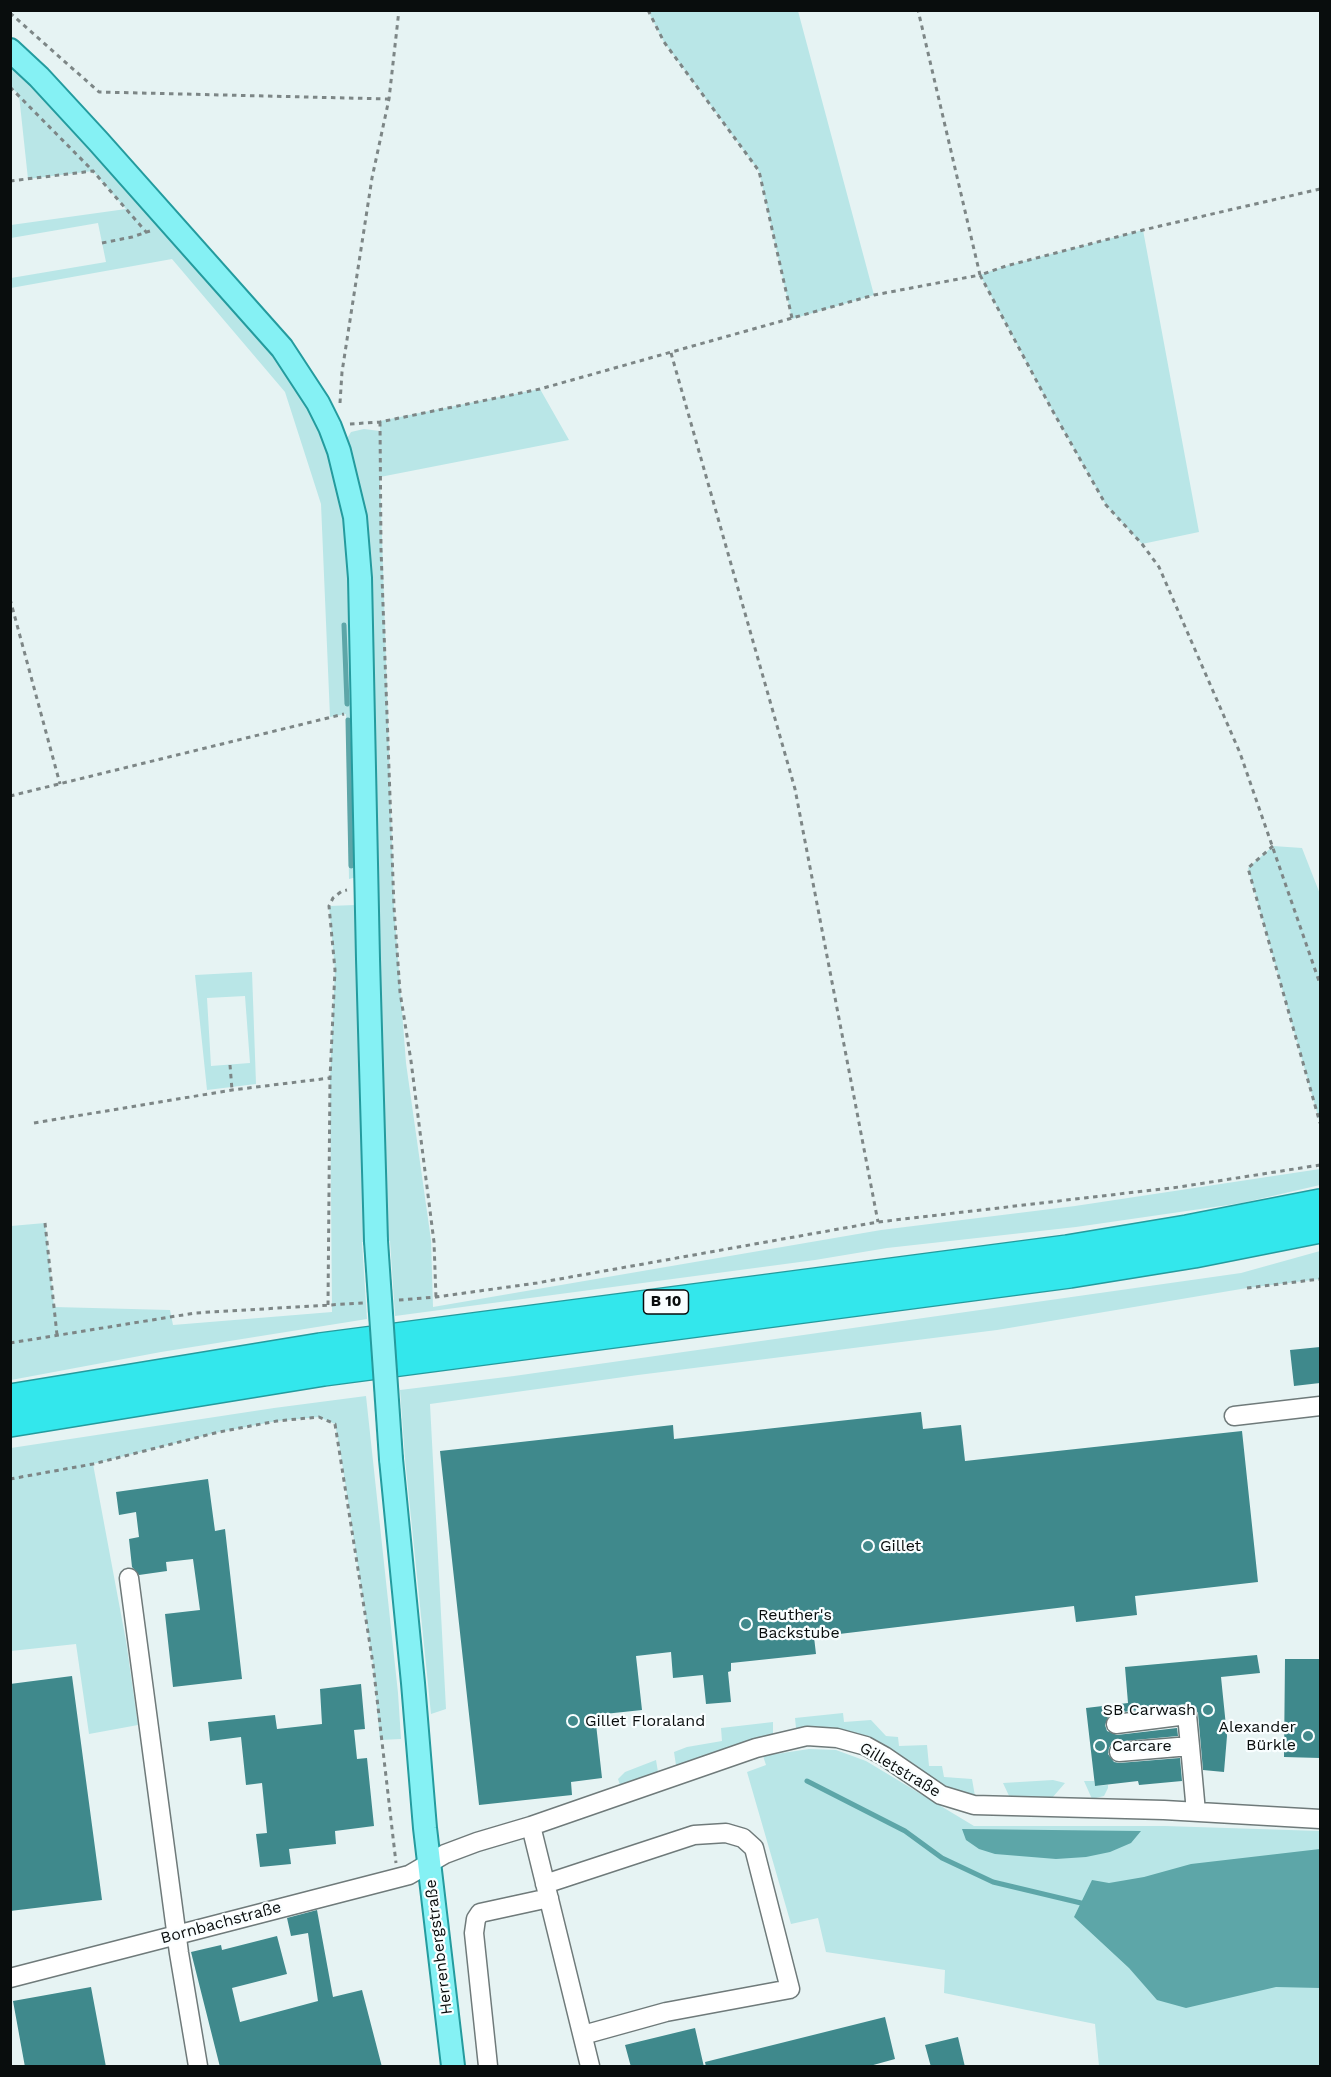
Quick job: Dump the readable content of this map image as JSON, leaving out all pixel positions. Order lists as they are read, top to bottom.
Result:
{
  "streets": {
    "highway": ["B 10"],
    "main road": ["Herrenbergstraße"],
    "street": ["Gilletstraße", "Bornbachstraße"]
  },
  "crossings": [
    ["Gilletstraße", "Bornbachstraße"],
    ["Gilletstraße", "Herrenbergstraße"],
    ["Bornbachstraße", "Herrenbergstraße"]
  ],
  "places": [
    "Gillet",
    "Reuther's Backstube",
    "SB Carwash",
    "Gillet Floraland",
    "Alexander Bürkle",
    "Carcare"
  ]
}
